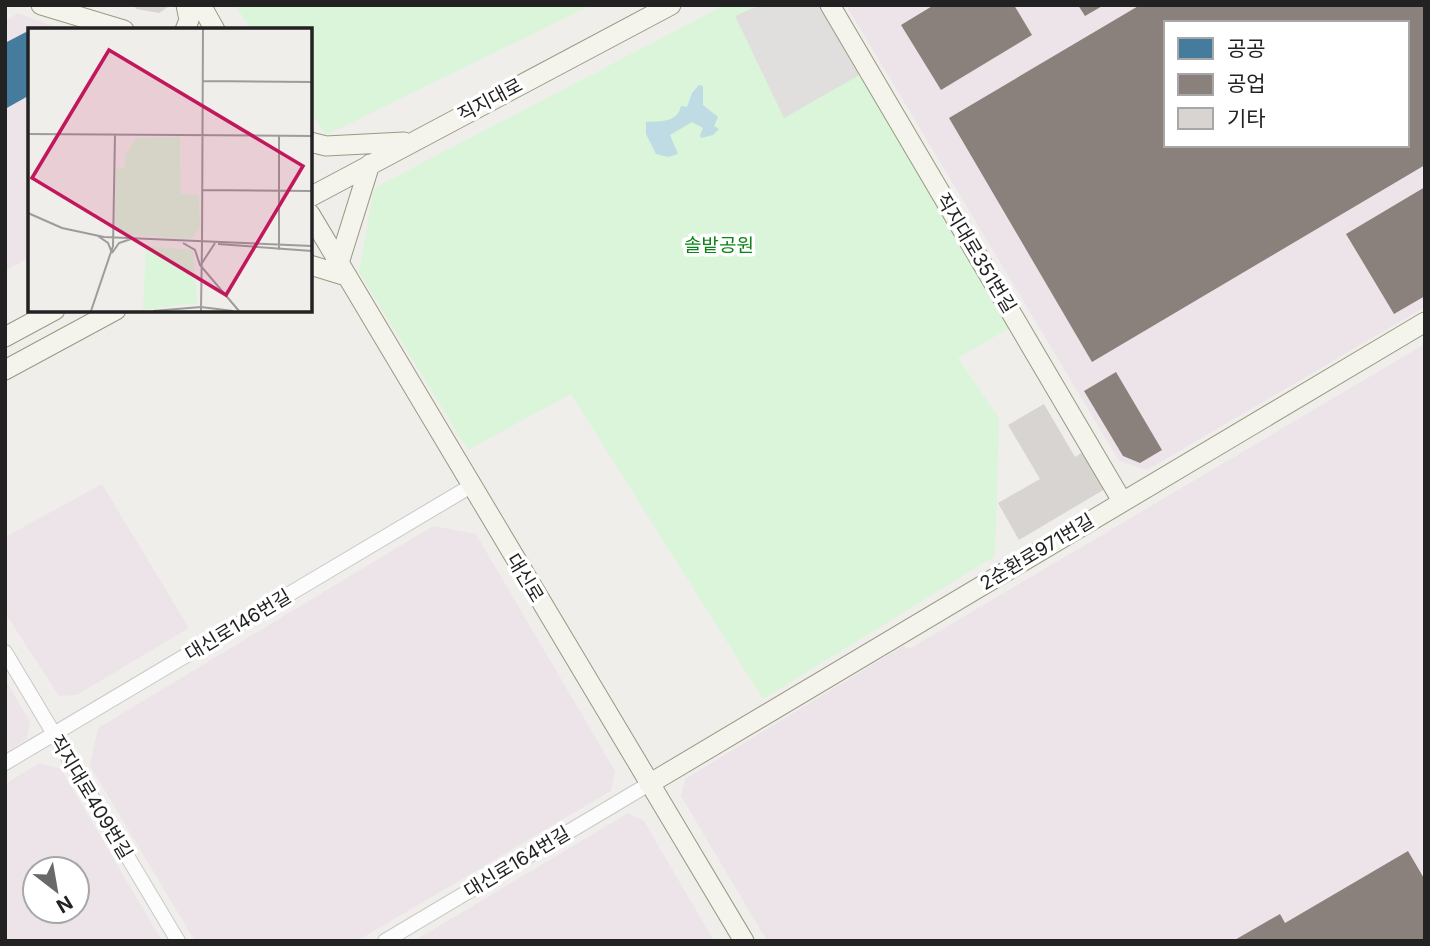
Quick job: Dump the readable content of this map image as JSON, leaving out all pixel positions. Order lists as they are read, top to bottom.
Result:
{
  "streets": {
    "street": [
      "직지대로",
      "직지대로351번길",
      "2순환로971번길",
      "대신로",
      "대신로146번길",
      "직지대로409번길",
      "대신로164번길"
    ]
  },
  "crossings": [
    ["직지대로351번길", "2순환로971번길"],
    ["2순환로971번길", "대신로"],
    ["2순환로971번길", "대신로164번길"],
    ["대신로", "대신로146번길"],
    ["대신로", "대신로164번길"],
    ["대신로146번길", "직지대로409번길"]
  ],
  "parks": ["솔밭공원"],
  "legend": ["공공", "공업", "기타"],
  "north": "bottom right"
}
